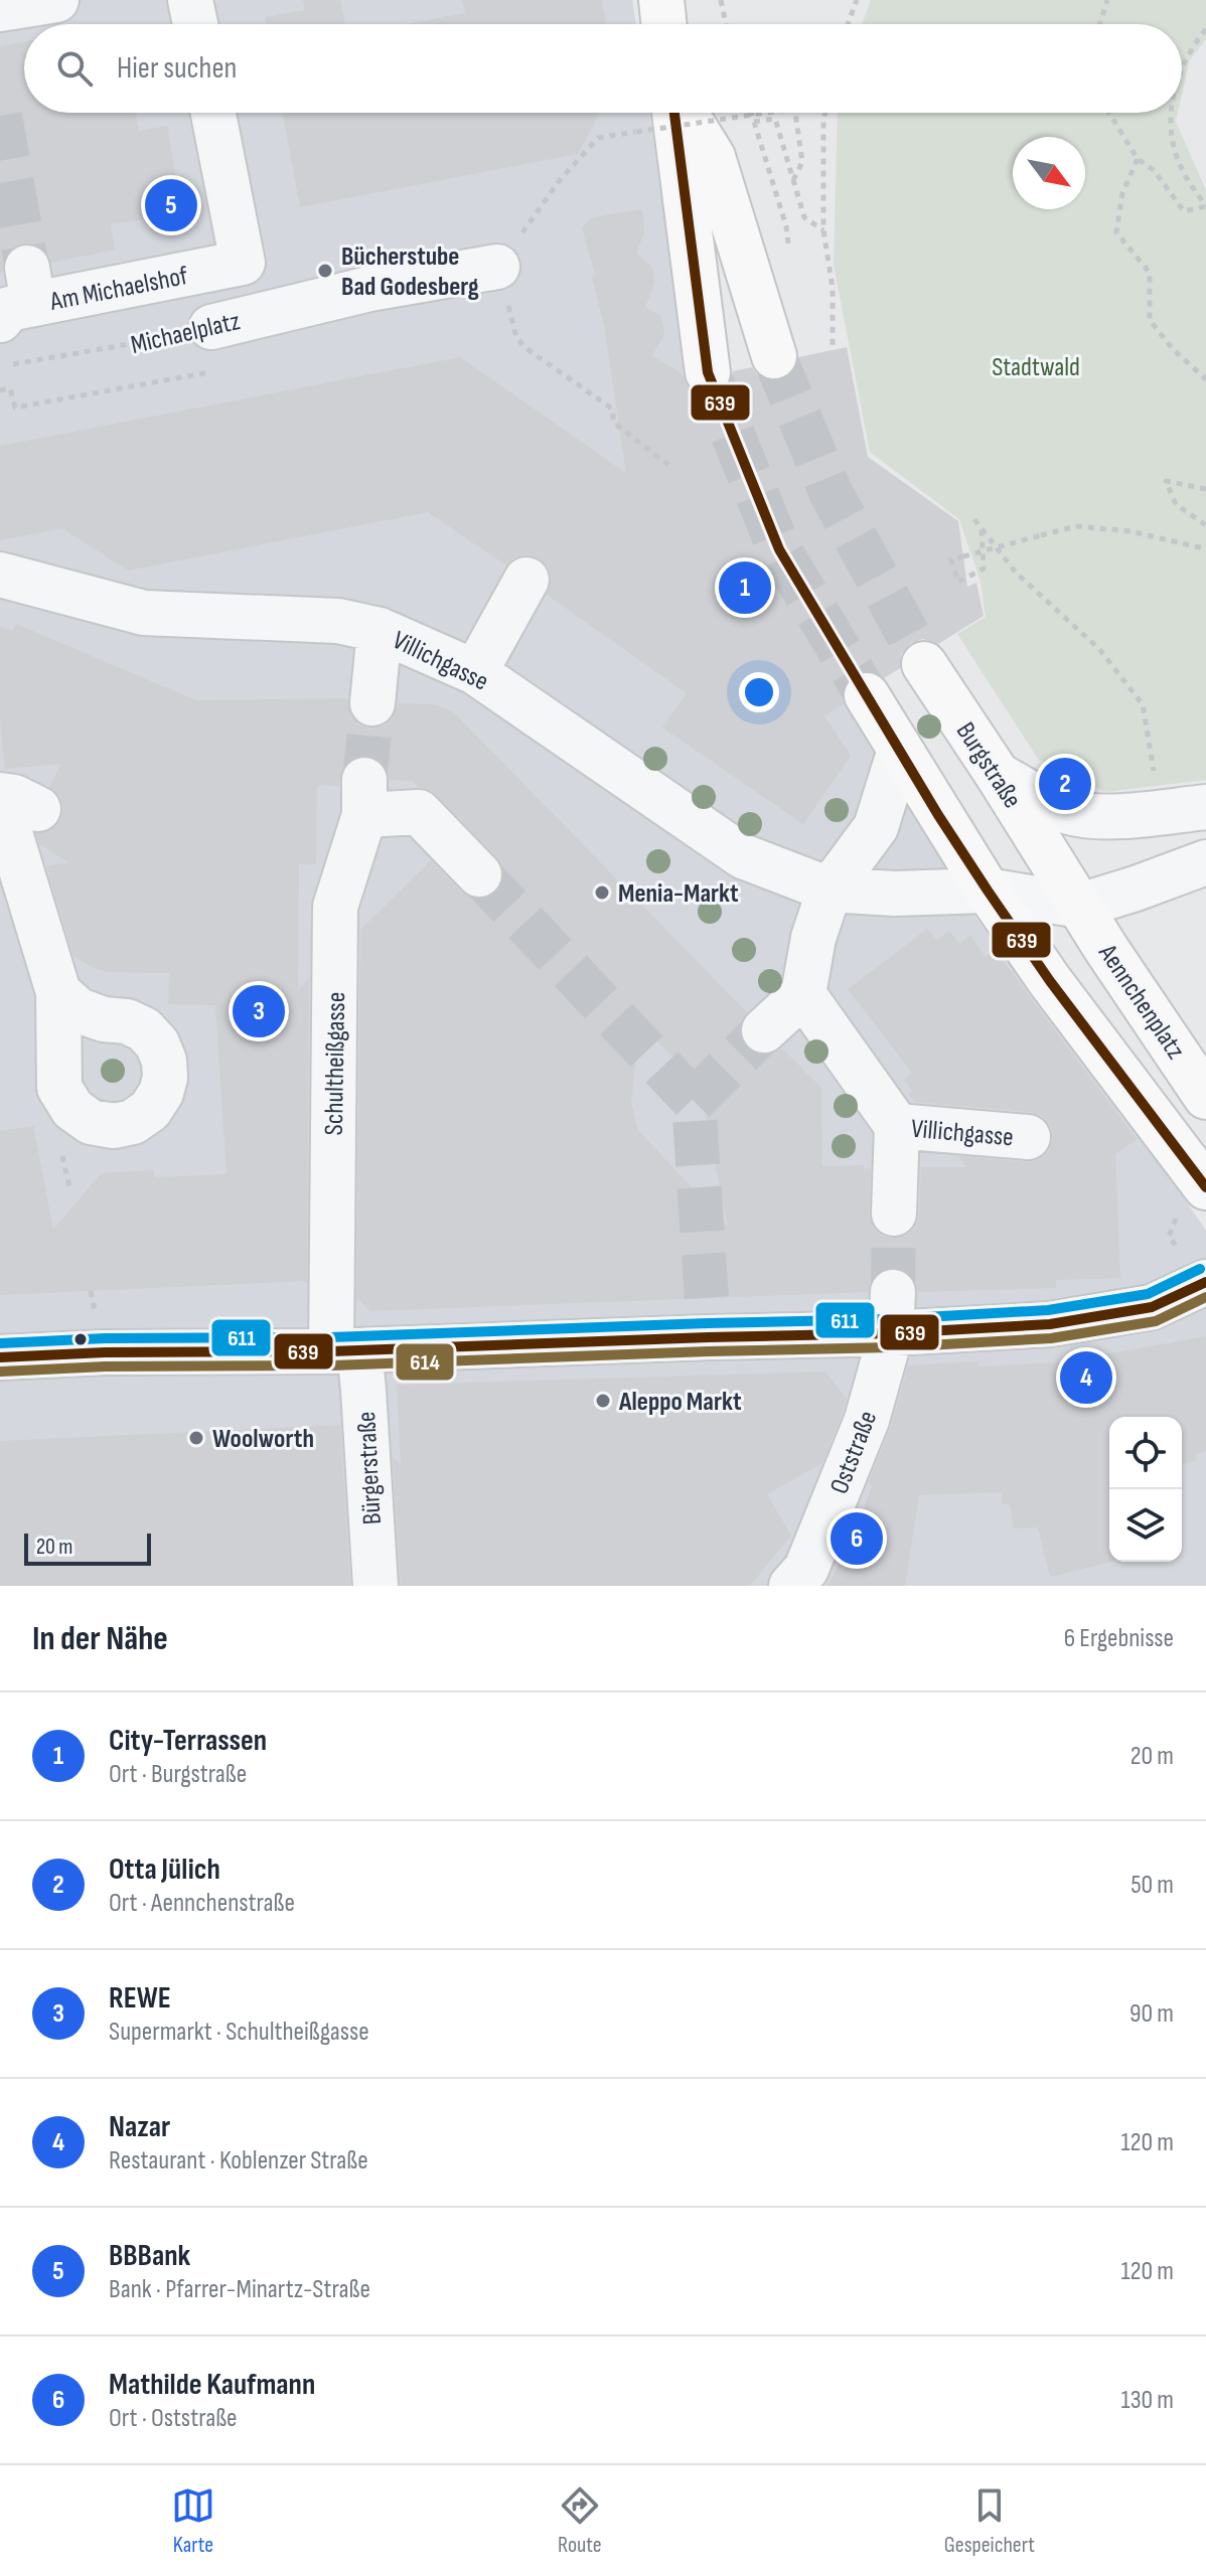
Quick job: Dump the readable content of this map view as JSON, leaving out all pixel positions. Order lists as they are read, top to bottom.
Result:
{
  "streets": {
    "main road": ["Burgstraße", "Aennchenplatz"],
    "street": [
      "Am Michaelshof",
      "Michaelplatz",
      "Villichgasse",
      "Schultheißgasse",
      "Oststraße",
      "Bürgerstraße"
    ]
  },
  "crossings": [
    ["Villichgasse", "Burgstraße"],
    ["Villichgasse", "Aennchenplatz"],
    ["Burgstraße", "Aennchenplatz"],
    ["Schultheißgasse", "Bürgerstraße"]
  ],
  "parks": ["Stadtwald"],
  "places": [
    "Bücherstube Bad Godesberg",
    "Menia-Markt",
    "Aleppo Markt",
    "Woolworth"
  ],
  "lines": ["transit line 639", "transit line 611", "transit line 614"],
  "scale_bar": "20 m",
  "north": "bottom right",
  "page": {
    "search": "Hier suchen",
    "pins": [
      "5",
      "1",
      "2",
      "3",
      "4",
      "6"
    ],
    "scale": "20 m",
    "heading": ["In der Nähe", "6 Ergebnisse"],
    "list": [
      {
        "mark": "1",
        "name": "City-Terrassen",
        "note": "Ort · Burgstraße",
        "value": "20 m"
      },
      {
        "mark": "2",
        "name": "Otta Jülich",
        "note": "Ort · Aennchenstraße",
        "value": "50 m"
      },
      {
        "mark": "3",
        "name": "REWE",
        "note": "Supermarkt · Schultheißgasse",
        "value": "90 m"
      },
      {
        "mark": "4",
        "name": "Nazar",
        "note": "Restaurant · Koblenzer Straße",
        "value": "120 m"
      },
      {
        "mark": "5",
        "name": "BBBank",
        "note": "Bank · Pfarrer-Minartz-Straße",
        "value": "120 m"
      },
      {
        "mark": "6",
        "name": "Mathilde Kaufmann",
        "note": "Ort · Oststraße",
        "value": "130 m"
      }
    ],
    "nav": ["Karte", "Route", "Gespeichert"]
  }
}
